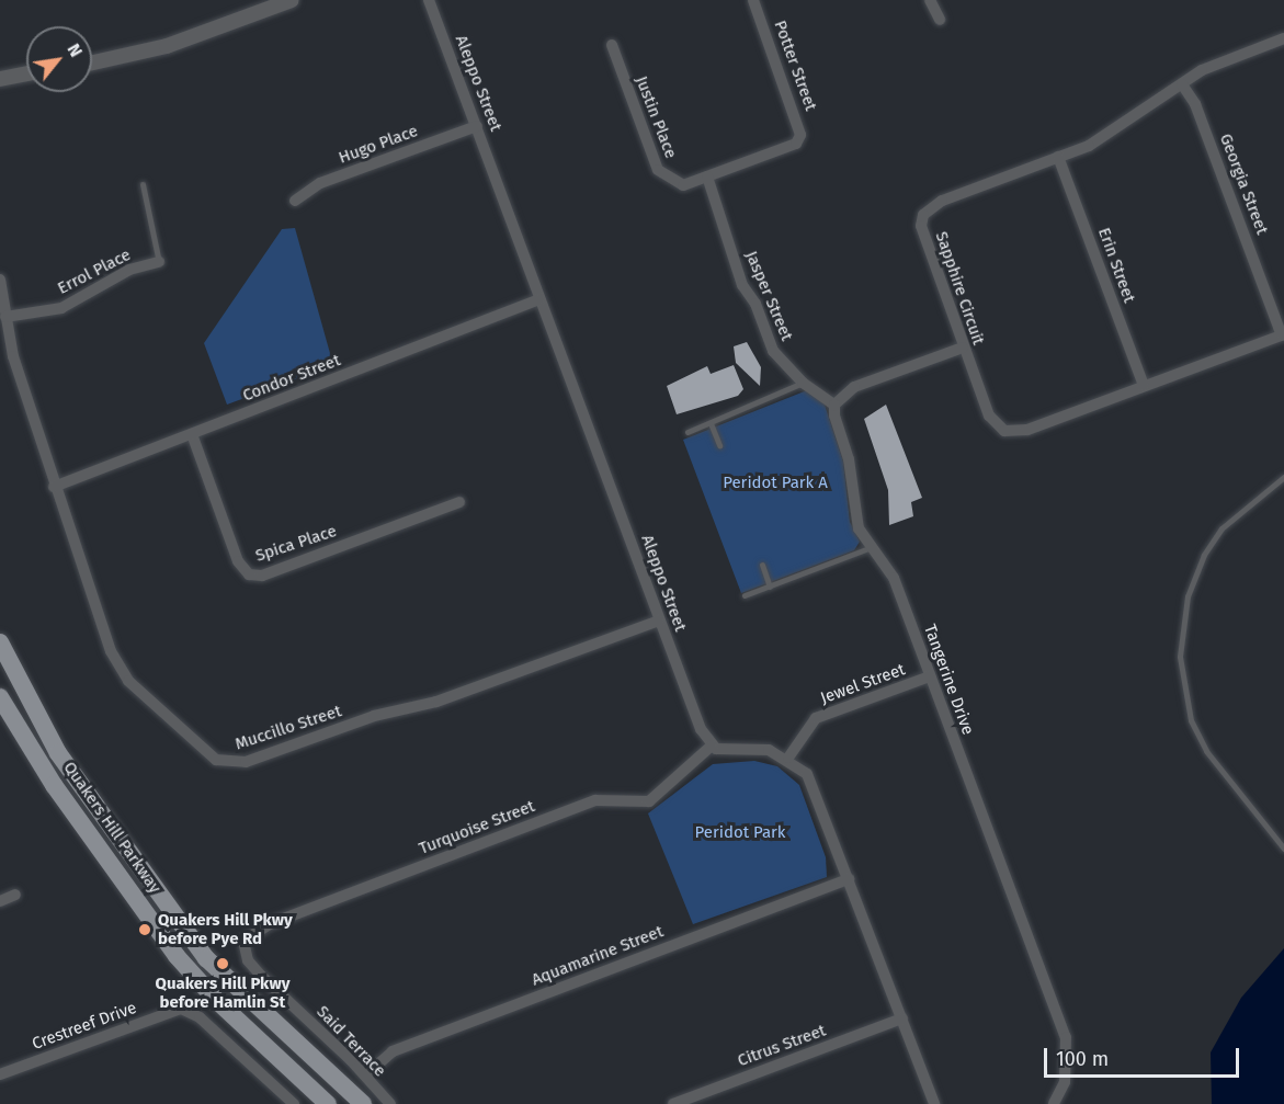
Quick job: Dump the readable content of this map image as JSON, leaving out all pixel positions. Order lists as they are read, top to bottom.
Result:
{
  "streets": {
    "main road": ["Quakers Hill Parkway"],
    "street": [
      "Potter Street",
      "Aleppo Street",
      "Justin Place",
      "Hugo Place",
      "Georgia Street",
      "Erin Street",
      "Errol Place",
      "Sapphire Circuit",
      "Jasper Street",
      "Condor Street",
      "Spica Place",
      "Tangerine Drive",
      "Jewel Street",
      "Muccillo Street",
      "Turquoise Street",
      "Aquamarine Street",
      "Crestreef Drive",
      "Said Terrace",
      "Citrus Street"
    ]
  },
  "crossings": [
    ["Potter Street", "Justin Place"],
    ["Aleppo Street", "Hugo Place"],
    ["Aleppo Street", "Condor Street"],
    ["Aleppo Street", "Muccillo Street"],
    ["Aleppo Street", "Turquoise Street"],
    ["Justin Place", "Jasper Street"],
    ["Georgia Street", "Sapphire Circuit"],
    ["Erin Street", "Sapphire Circuit"],
    ["Errol Place", "Muccillo Street"],
    ["Jasper Street", "Tangerine Drive"],
    ["Condor Street", "Spica Place"],
    ["Condor Street", "Muccillo Street"],
    ["Tangerine Drive", "Jewel Street"],
    ["Turquoise Street", "Said Terrace"],
    ["Aquamarine Street", "Said Terrace"]
  ],
  "parks": ["Peridot Park A", "Peridot Park"],
  "places": ["Quakers Hill Pkwy before Pye Rd", "Quakers Hill Pkwy before Hamlin St"],
  "scale_bar": "100 m",
  "north": "top right"
}
